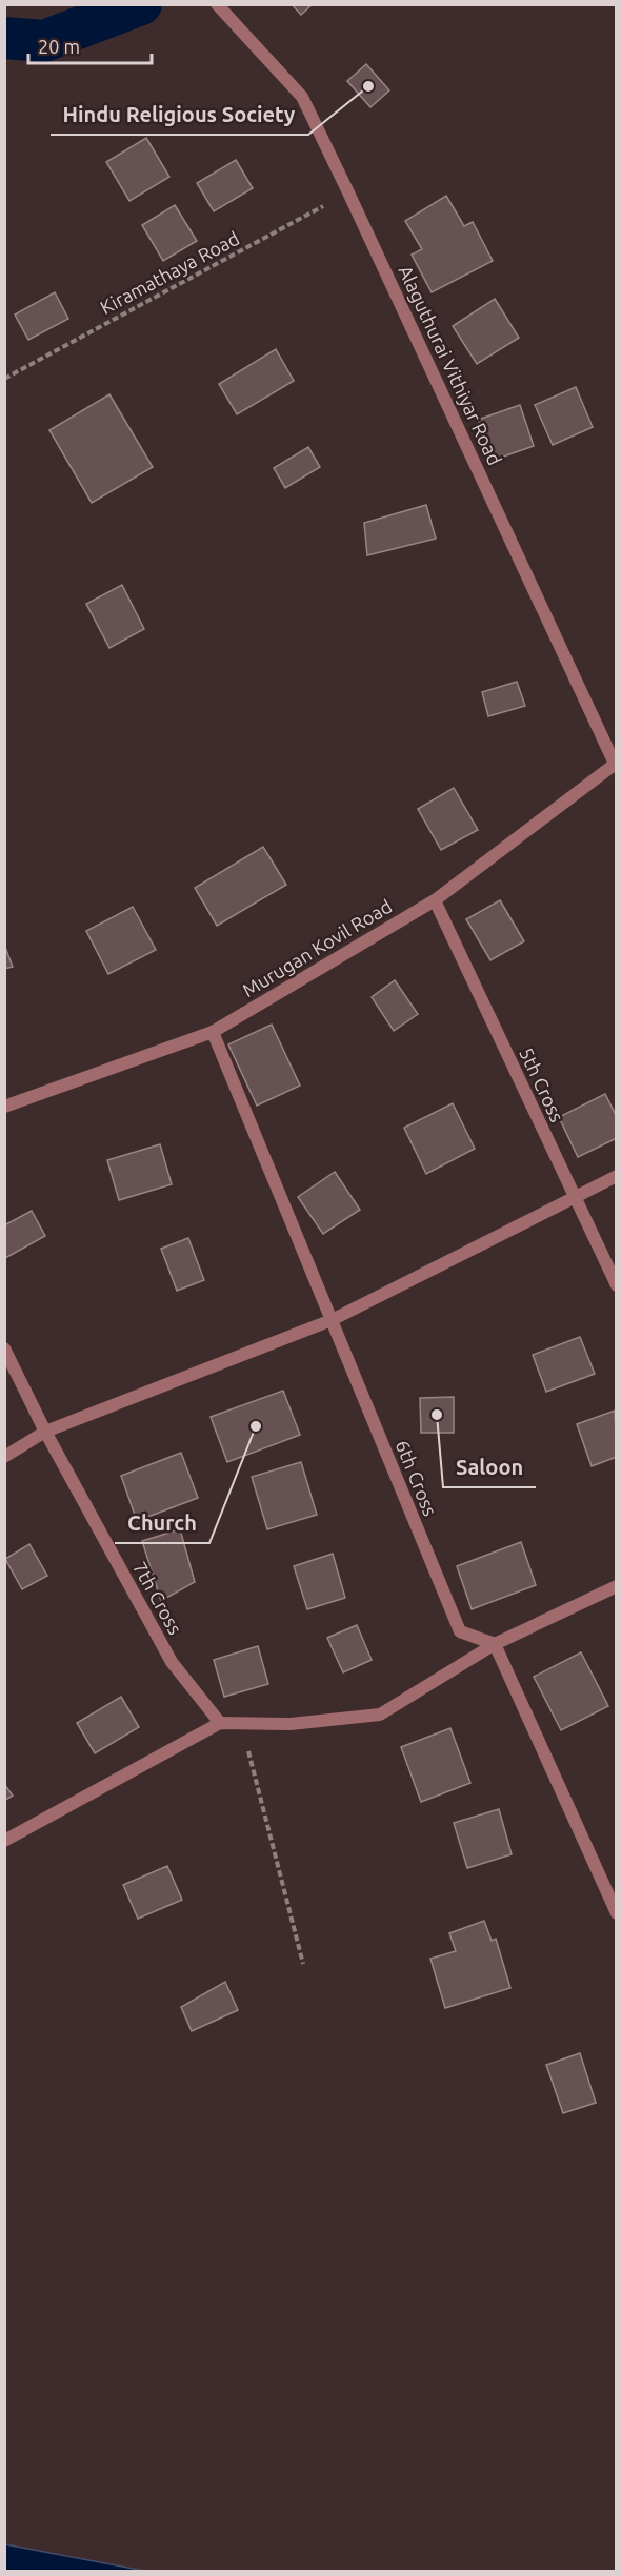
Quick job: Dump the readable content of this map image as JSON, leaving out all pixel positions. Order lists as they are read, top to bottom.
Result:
{
  "streets": {
    "street": [
      "Alaguthurai Vithiyar Road",
      "Murugan Kovil Road",
      "5th Cross",
      "6th Cross",
      "7th Cross"
    ],
    "path": ["Kiramathaya Road"]
  },
  "crossings": [
    ["Kiramathaya Road", "Alaguthurai Vithiyar Road"],
    ["Alaguthurai Vithiyar Road", "Murugan Kovil Road"],
    ["Murugan Kovil Road", "5th Cross"],
    ["Murugan Kovil Road", "6th Cross"]
  ],
  "places": ["Hindu Religious Society", "Saloon", "Church"],
  "scale_bar": "20 m"
}
